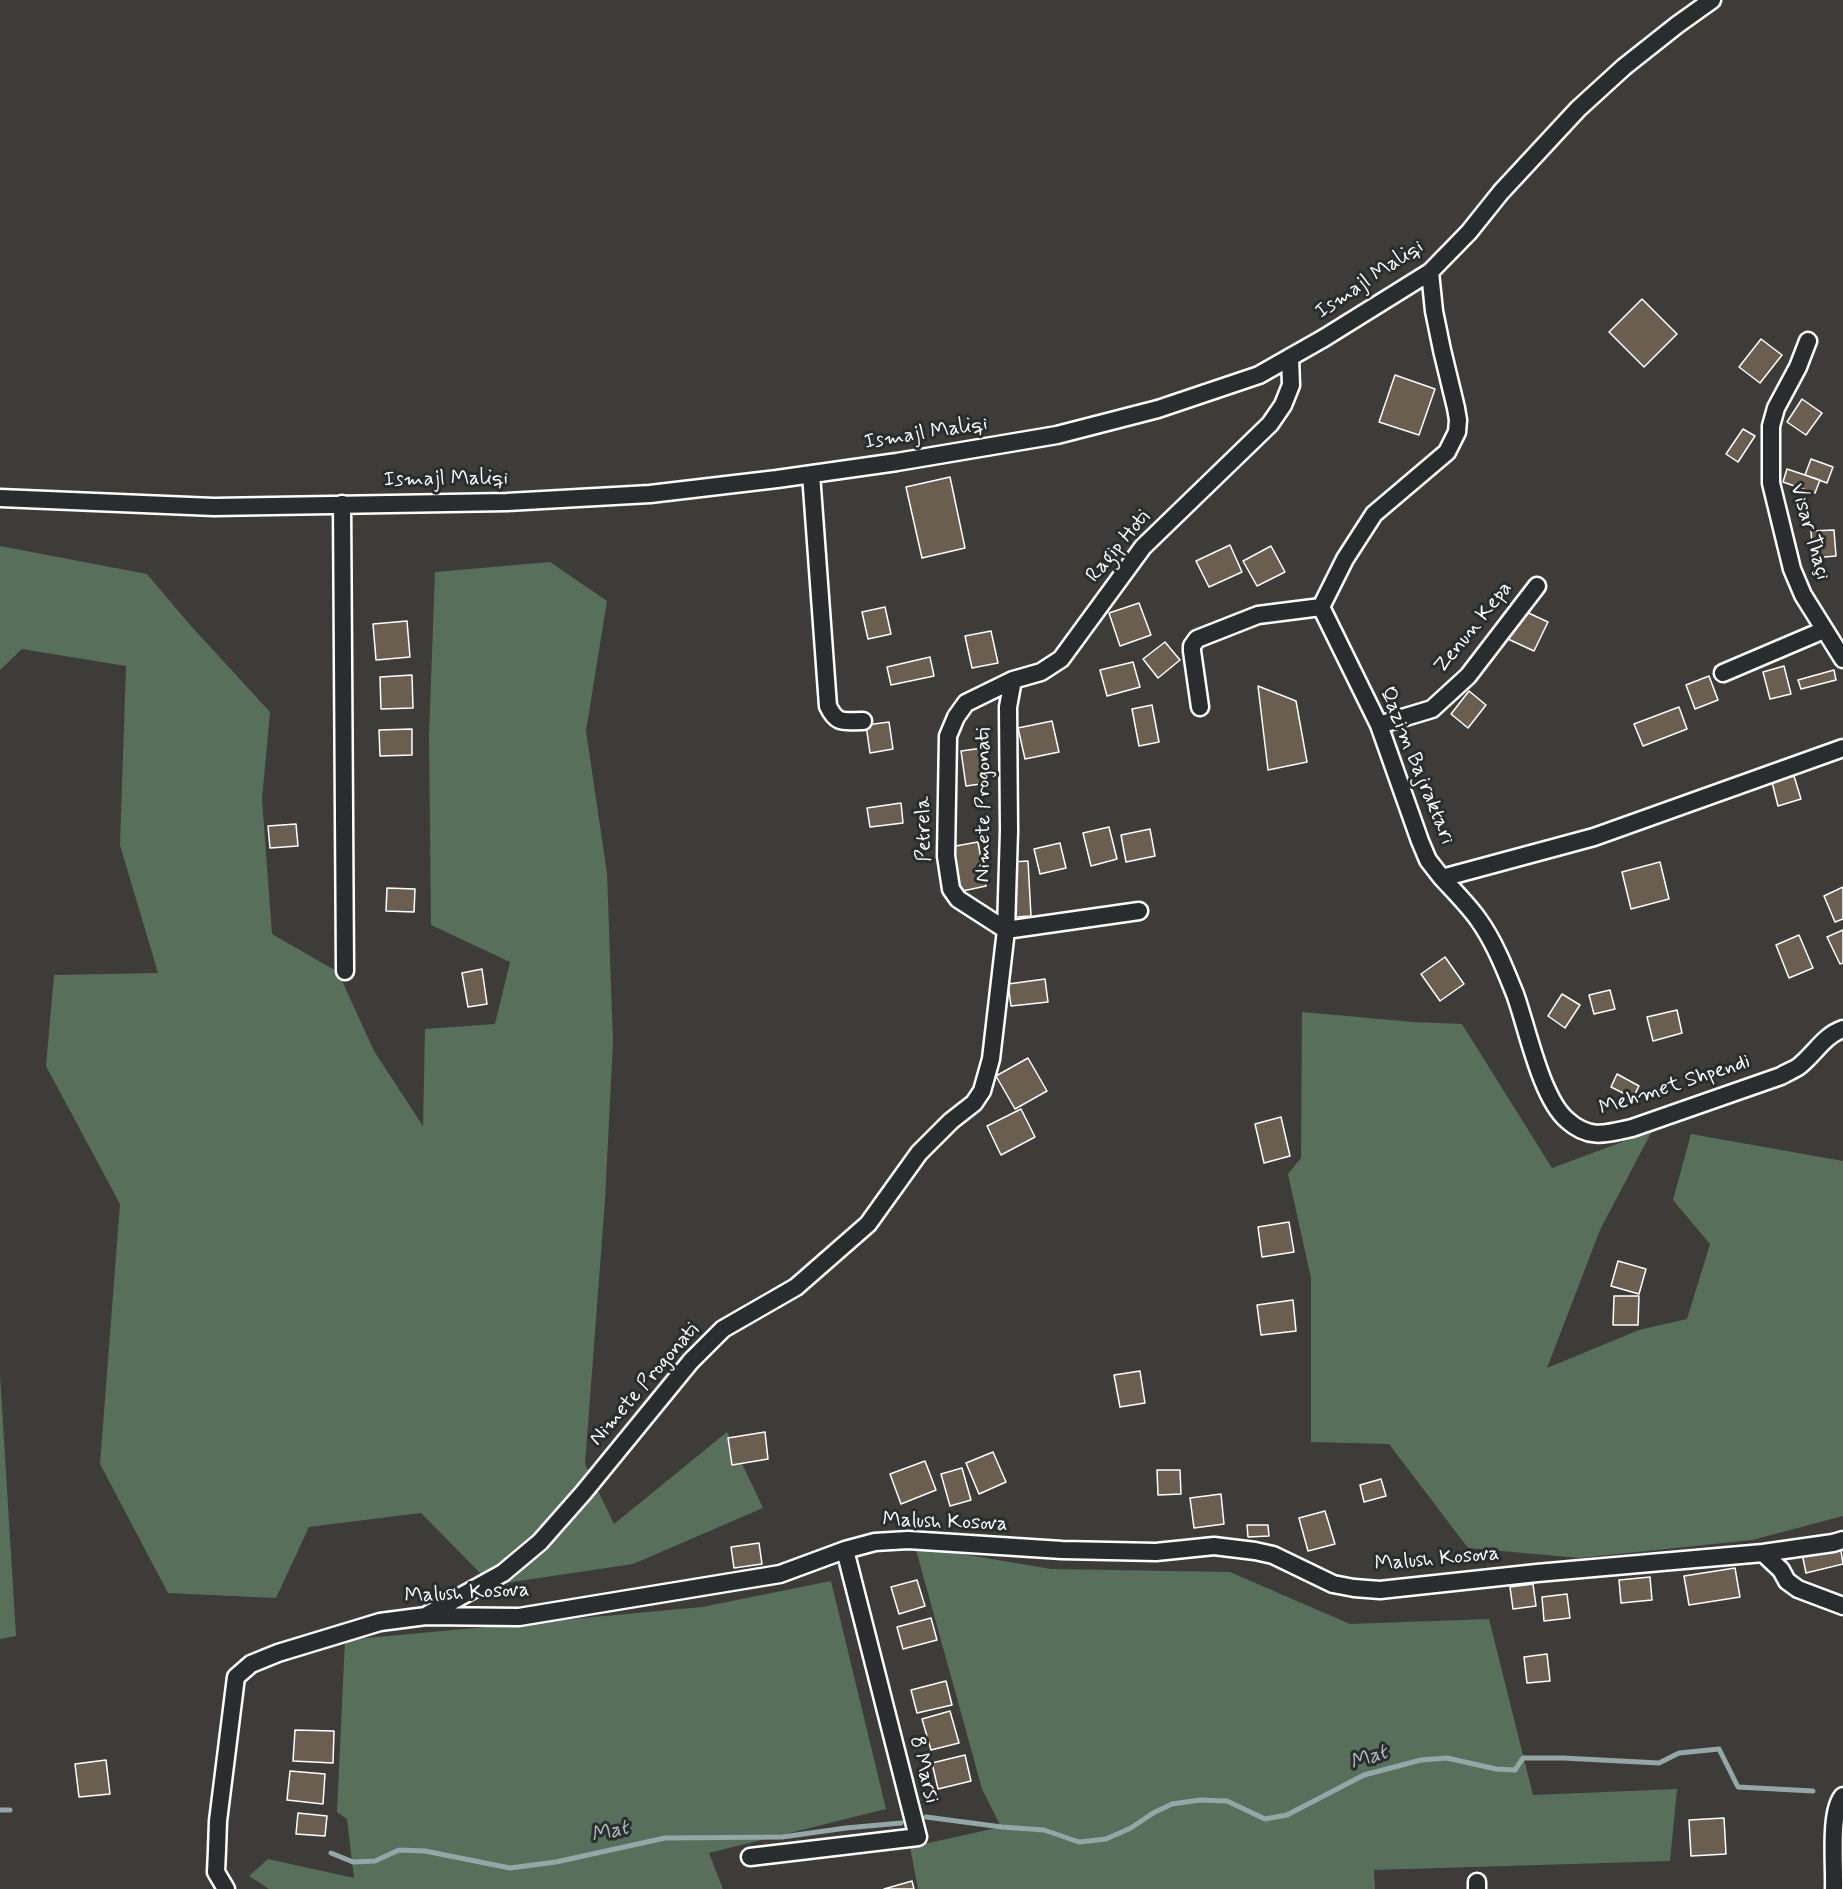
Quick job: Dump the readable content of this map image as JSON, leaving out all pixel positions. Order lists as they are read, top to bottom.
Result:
{
  "streets": {
    "street": [
      "Ismajl Maliqi",
      "Visar Thaçi",
      "Ragip Hoti",
      "Zenun Kepa",
      "Qazim Bajraktari",
      "Nimete Progonati",
      "Petrela",
      "Mehmet Shpendi",
      "Malush Kosova",
      "8 Marsi"
    ]
  },
  "crossings": [
    ["Ismajl Maliqi", "Ragip Hoti"],
    ["Ragip Hoti", "Nimete Progonati"],
    ["Ragip Hoti", "Petrela"],
    ["Zenun Kepa", "Qazim Bajraktari"],
    ["Qazim Bajraktari", "Mehmet Shpendi"],
    ["Nimete Progonati", "Petrela"],
    ["Nimete Progonati", "Malush Kosova"],
    ["Malush Kosova", "8 Marsi"]
  ],
  "water": ["Mat"]
}
